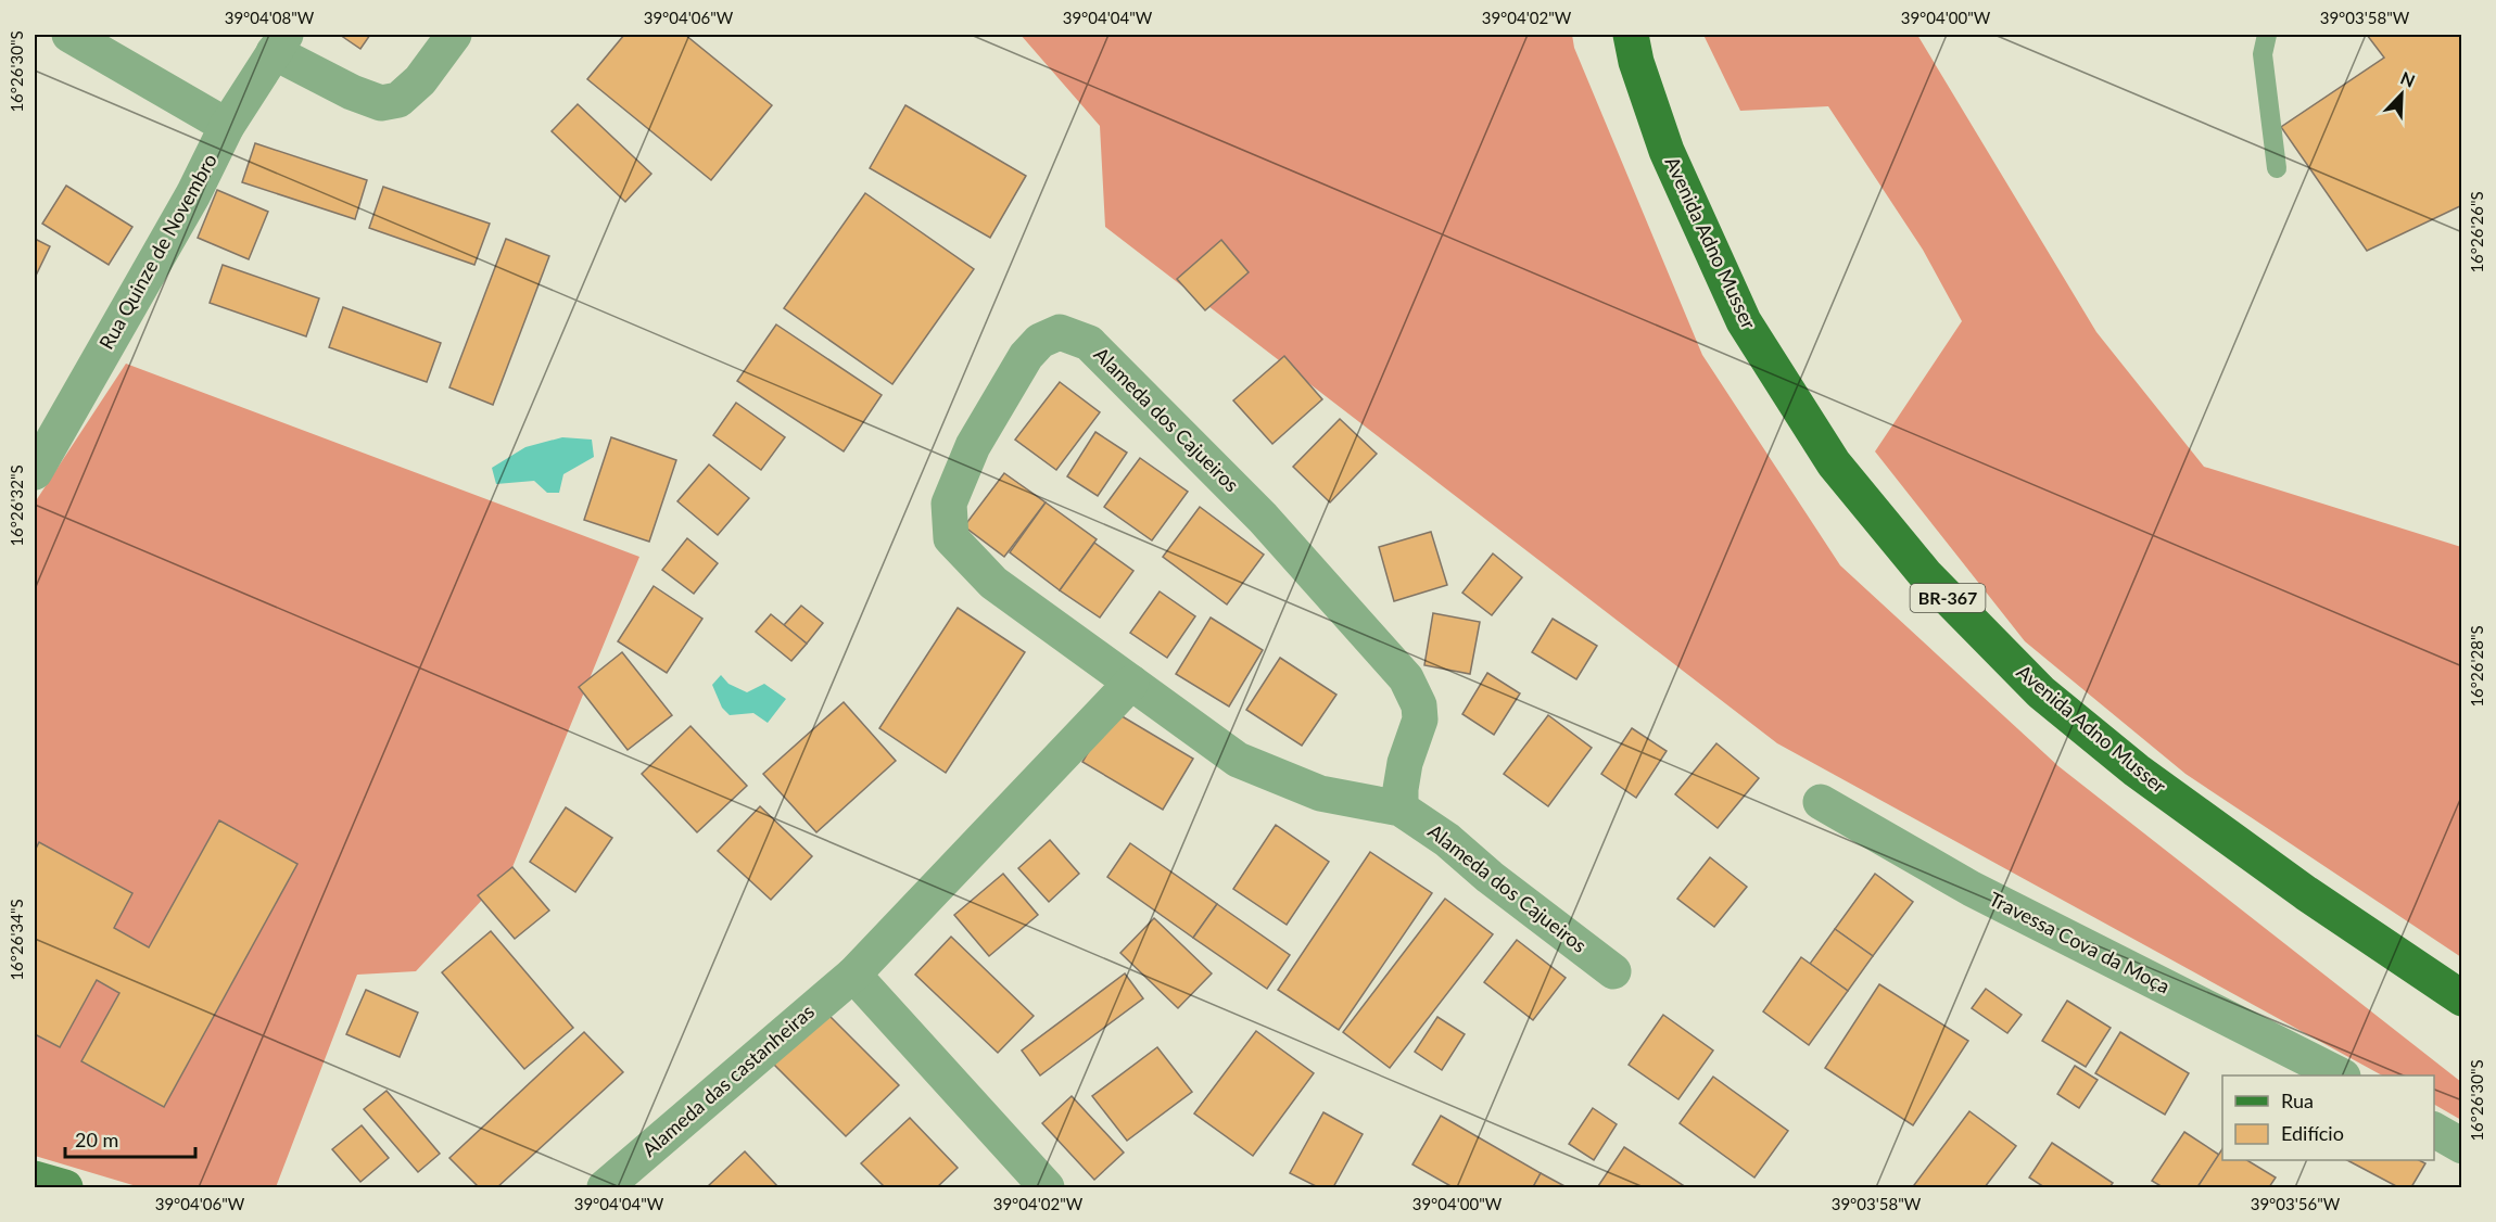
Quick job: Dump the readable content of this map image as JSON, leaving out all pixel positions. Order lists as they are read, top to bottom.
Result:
{
  "streets": {
    "main road": ["Avenida Adno Musser", "BR-367"],
    "street": [
      "Rua Quinze de Novembro",
      "Alameda dos Cajueiros",
      "Travessa Cova da Moça",
      "Alameda das castanheiras"
    ]
  },
  "crossings": [
    ["Alameda dos Cajueiros", "Alameda das castanheiras"]
  ],
  "legend": ["Rua", "Edifício"],
  "scale_bar": "20 m",
  "north": "top right",
  "coordinates": [
    "39°04'08\"W",
    "39°04'06\"W",
    "39°04'04\"W",
    "39°04'02\"W",
    "39°04'00\"W",
    "39°03'58\"W",
    "16°26'30\"S",
    "16°26'26\"S",
    "16°26'32\"S",
    "16°26'28\"S",
    "16°26'34\"S",
    "39°03'56\"W"
  ]
}
